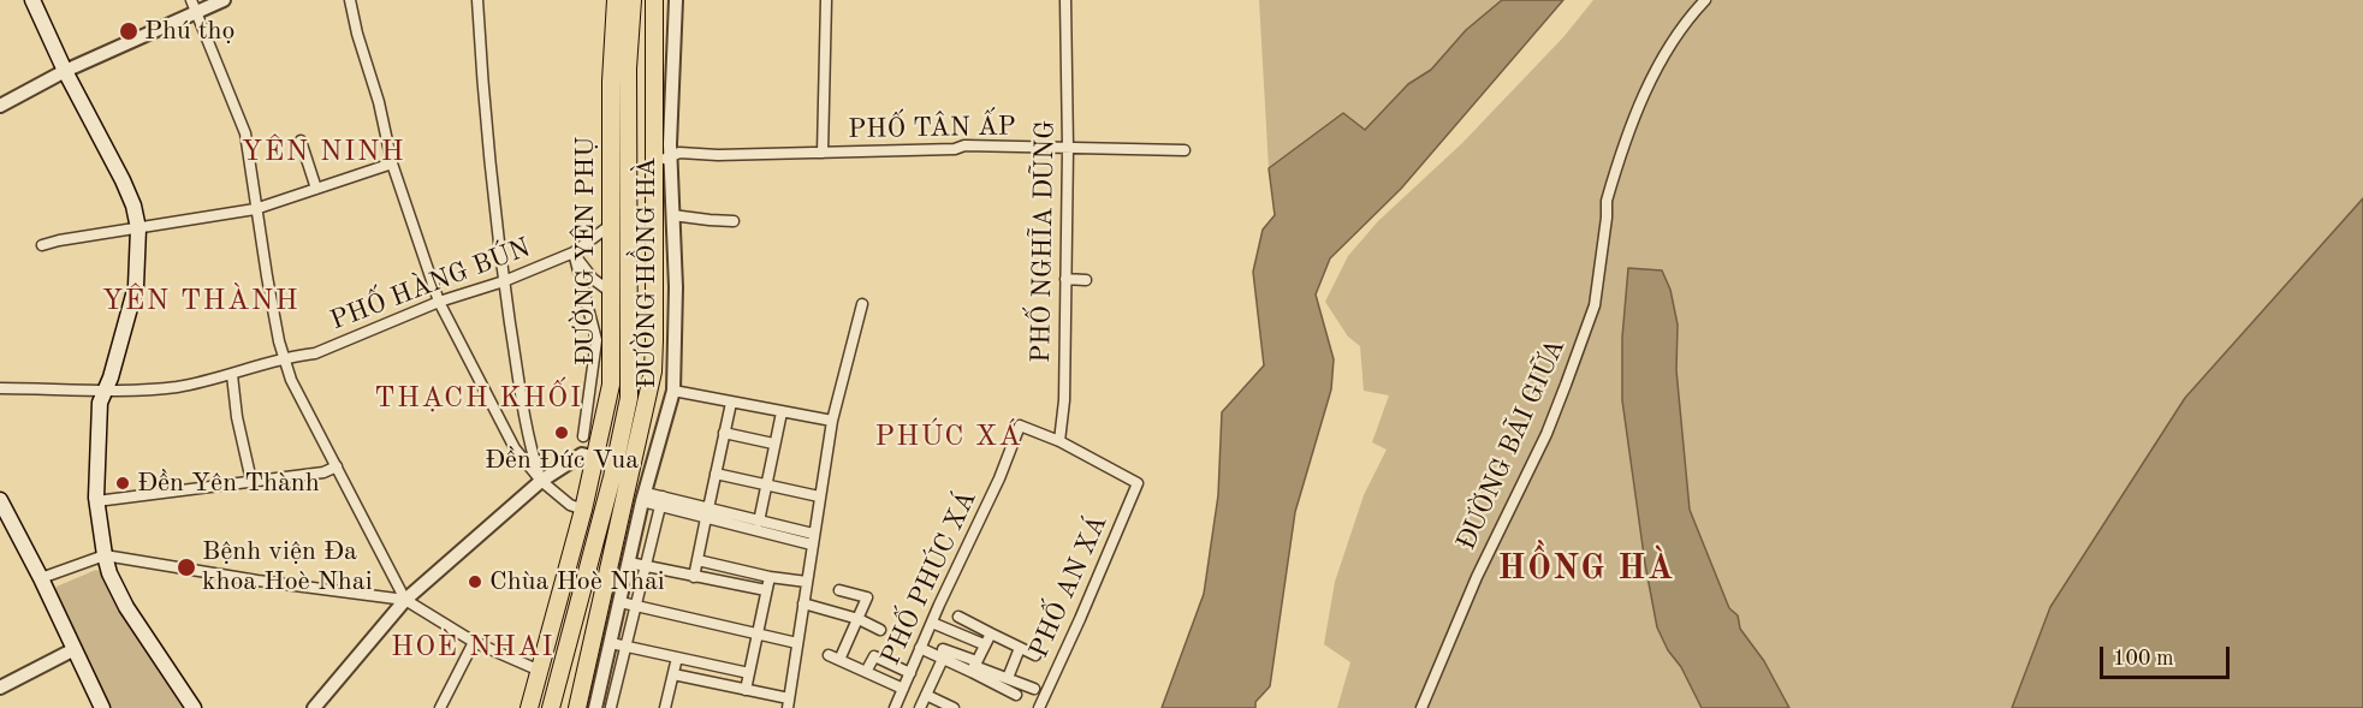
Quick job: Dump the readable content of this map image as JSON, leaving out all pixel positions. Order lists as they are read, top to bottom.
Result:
{
  "streets": {
    "main road": ["ĐƯỜNG YÊN PHỤ"],
    "street": [
      "PHỐ TÂN ẤP",
      "PHỐ NGHĨA DŨNG",
      "ĐƯỜNG HỒNG HÀ",
      "PHỐ HÀNG BÚN",
      "ĐƯỜNG BÃI GIỮA",
      "PHỐ PHÚC XÁ",
      "PHỐ AN XÁ"
    ]
  },
  "crossings": [
    ["PHỐ TÂN ẤP", "PHỐ NGHĨA DŨNG"],
    ["PHỐ TÂN ẤP", "ĐƯỜNG HỒNG HÀ"],
    ["PHỐ NGHĨA DŨNG", "PHỐ PHÚC XÁ"],
    ["PHỐ NGHĨA DŨNG", "PHỐ AN XÁ"],
    ["ĐƯỜNG YÊN PHỤ", "PHỐ HÀNG BÚN"],
    ["PHỐ PHÚC XÁ", "PHỐ AN XÁ"]
  ],
  "districts": [
    "YÊN NINH",
    "YÊN THÀNH",
    "THẠCH KHỐI",
    "PHÚC XÁ",
    "HỒNG HÀ",
    "HOÈ NHAI"
  ],
  "places": [
    "Phú thọ",
    "Đền Đức Vua",
    "Đền Yên Thành",
    "Bệnh viện Đa khoa Hoè Nhai",
    "Chùa Hoè Nhai"
  ],
  "scale_bar": "100 m"
}
